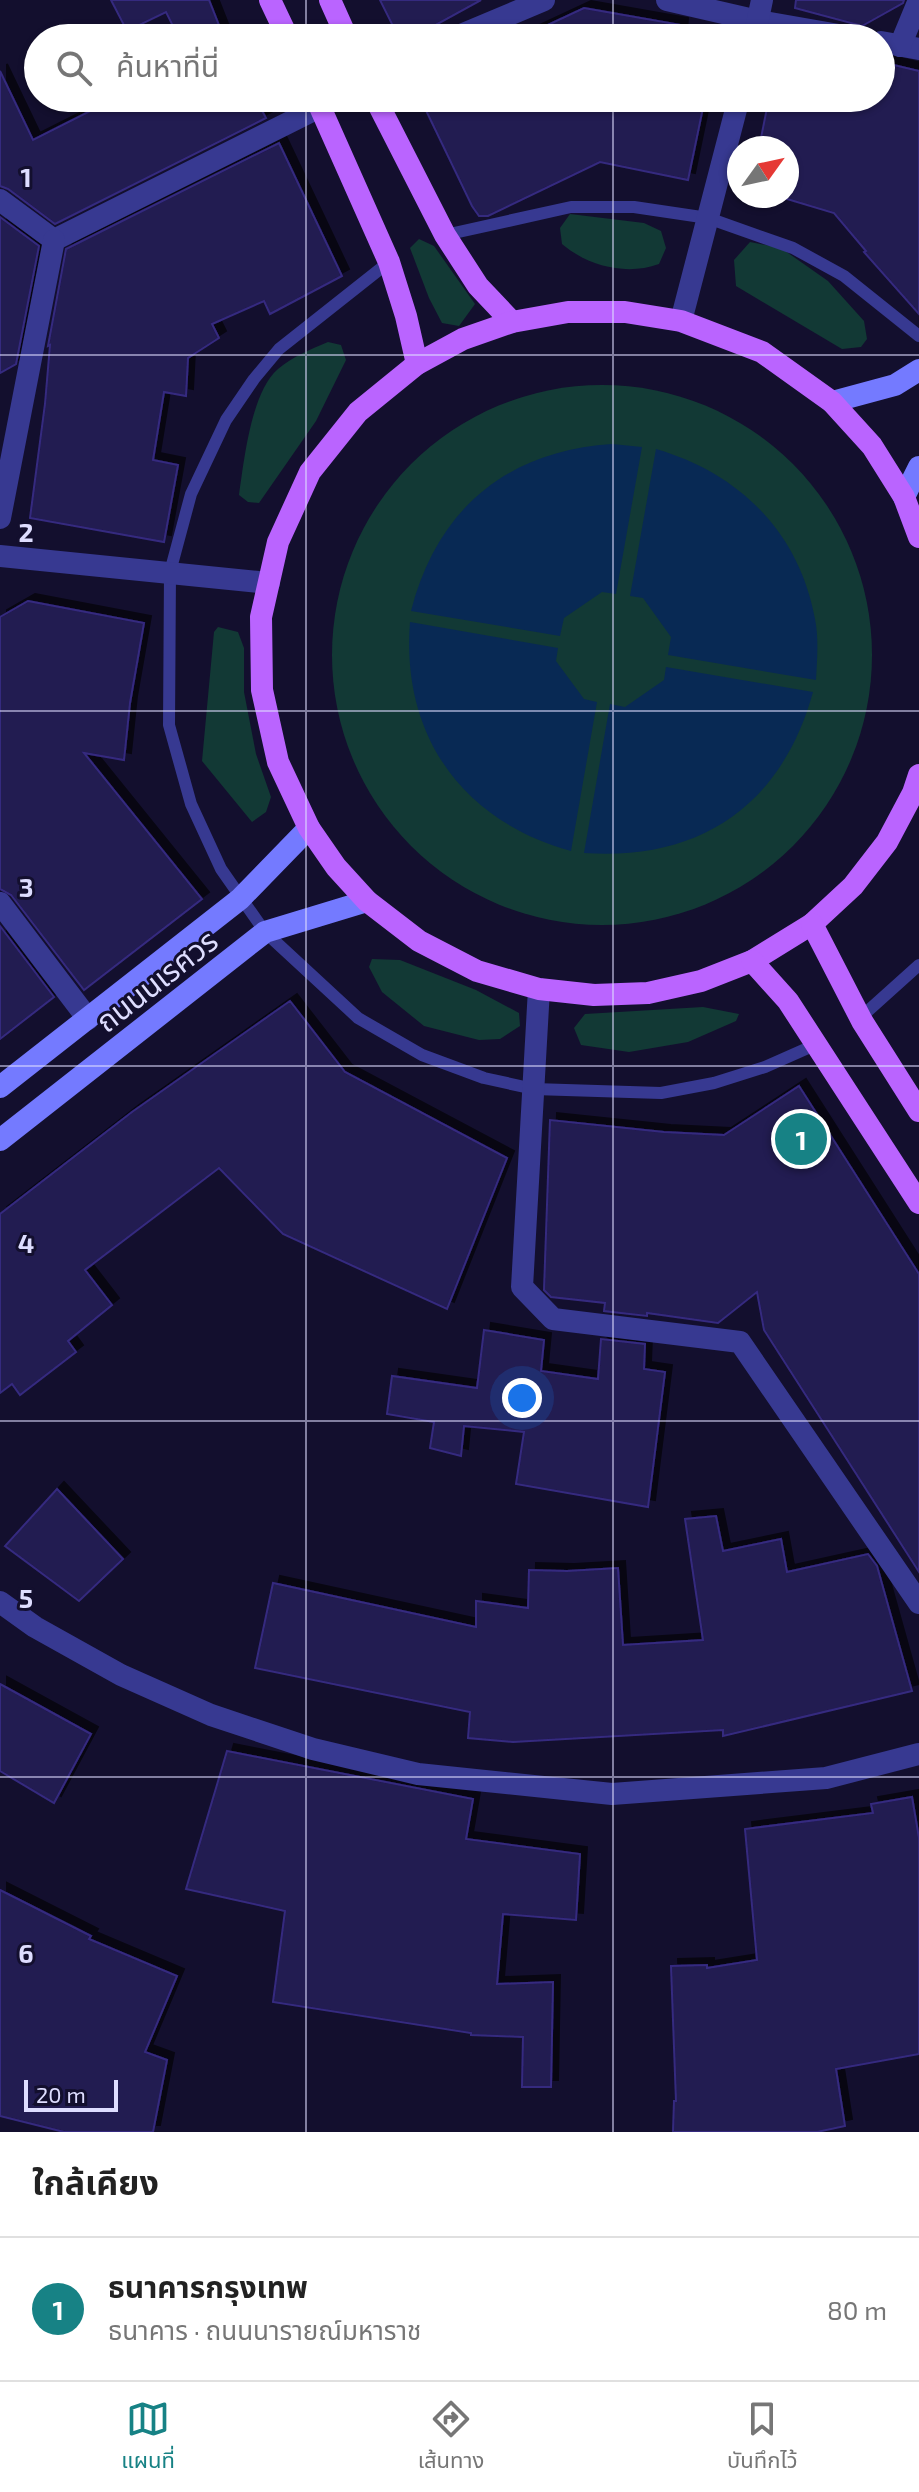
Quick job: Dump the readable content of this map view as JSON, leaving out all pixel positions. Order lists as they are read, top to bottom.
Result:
{
  "streets": {
    "main road": ["ถนนนเรศวร"]
  },
  "scale_bar": "20 m",
  "north": "top right",
  "page": {
    "search": "ค้นหาที่นี่",
    "pins": "1",
    "scale": "20 m",
    "heading": "ใกล้เคียง",
    "list": [
      {
        "mark": "1",
        "name": "ธนาคารกรุงเทพ",
        "note": "ธนาคาร · ถนนนารายณ์มหาราช",
        "value": "80 m"
      }
    ],
    "nav": ["แผนที่", "เส้นทาง", "บันทึกไว้"]
  },
  "grid": {
    "rows": [
      "1",
      "2",
      "3",
      "4",
      "5",
      "6"
    ]
  }
}
